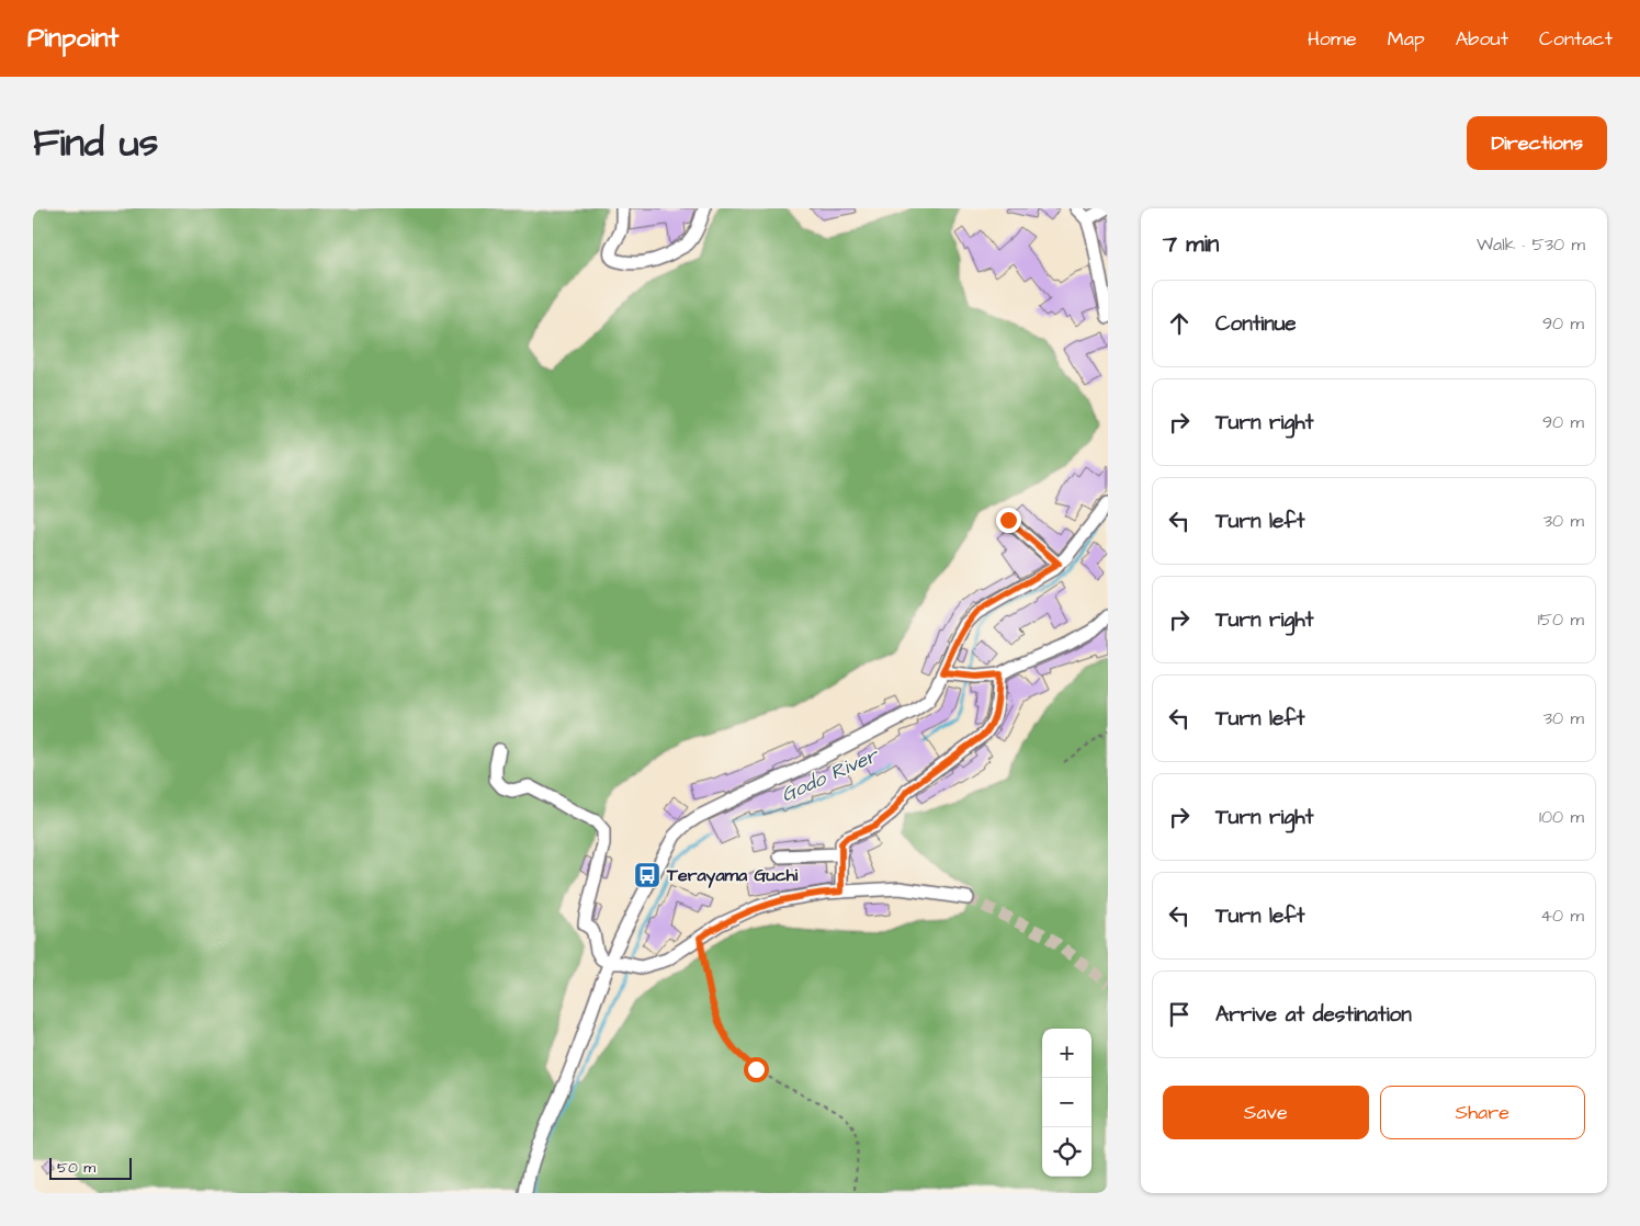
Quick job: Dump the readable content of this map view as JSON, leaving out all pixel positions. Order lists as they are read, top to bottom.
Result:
{
  "water": ["Godo River"],
  "places": {
    "bus stop": ["Terayama Guchi"]
  },
  "scale_bar": "50 m",
  "page": {
    "header": "Pinpoint",
    "nav": [
      "Home",
      "Map",
      "About",
      "Contact"
    ],
    "title": "Find us",
    "buttons": [
      "Directions",
      ["Save", "Share"]
    ],
    "heading": ["7 min", "Walk · 530 m"],
    "list": [
      ["Continue", "90 m"],
      ["Turn right", "90 m"],
      ["Turn left", "30 m"],
      ["Turn right", "150 m"],
      ["Turn left", "30 m"],
      ["Turn right", "100 m"],
      ["Turn left", "40 m"],
      "Arrive at destination"
    ],
    "map_buttons": ["+", "−"],
    "scale": "50 m"
  }
}
